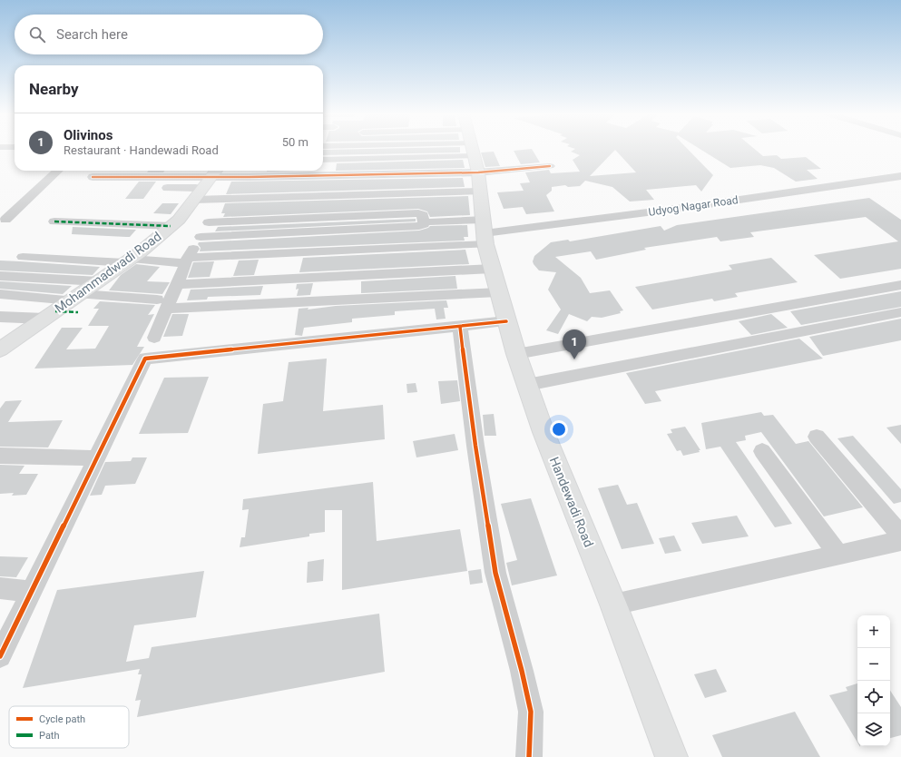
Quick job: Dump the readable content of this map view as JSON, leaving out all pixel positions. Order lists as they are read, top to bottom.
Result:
{
  "streets": {
    "main road": ["Mohammadwadi Road", "Handewadi Road"],
    "street": ["Udyog Nagar Road"]
  },
  "crossings": [
    ["Udyog Nagar Road", "Handewadi Road"]
  ],
  "legend": ["Cycle path", "Path"],
  "page": {
    "search": "Search here",
    "heading": "Nearby",
    "list": [
      {
        "mark": "1",
        "name": "Olivinos",
        "note": "Restaurant · Handewadi Road",
        "value": "50 m"
      }
    ],
    "pins": "1",
    "map_buttons": ["+", "−"]
  }
}
